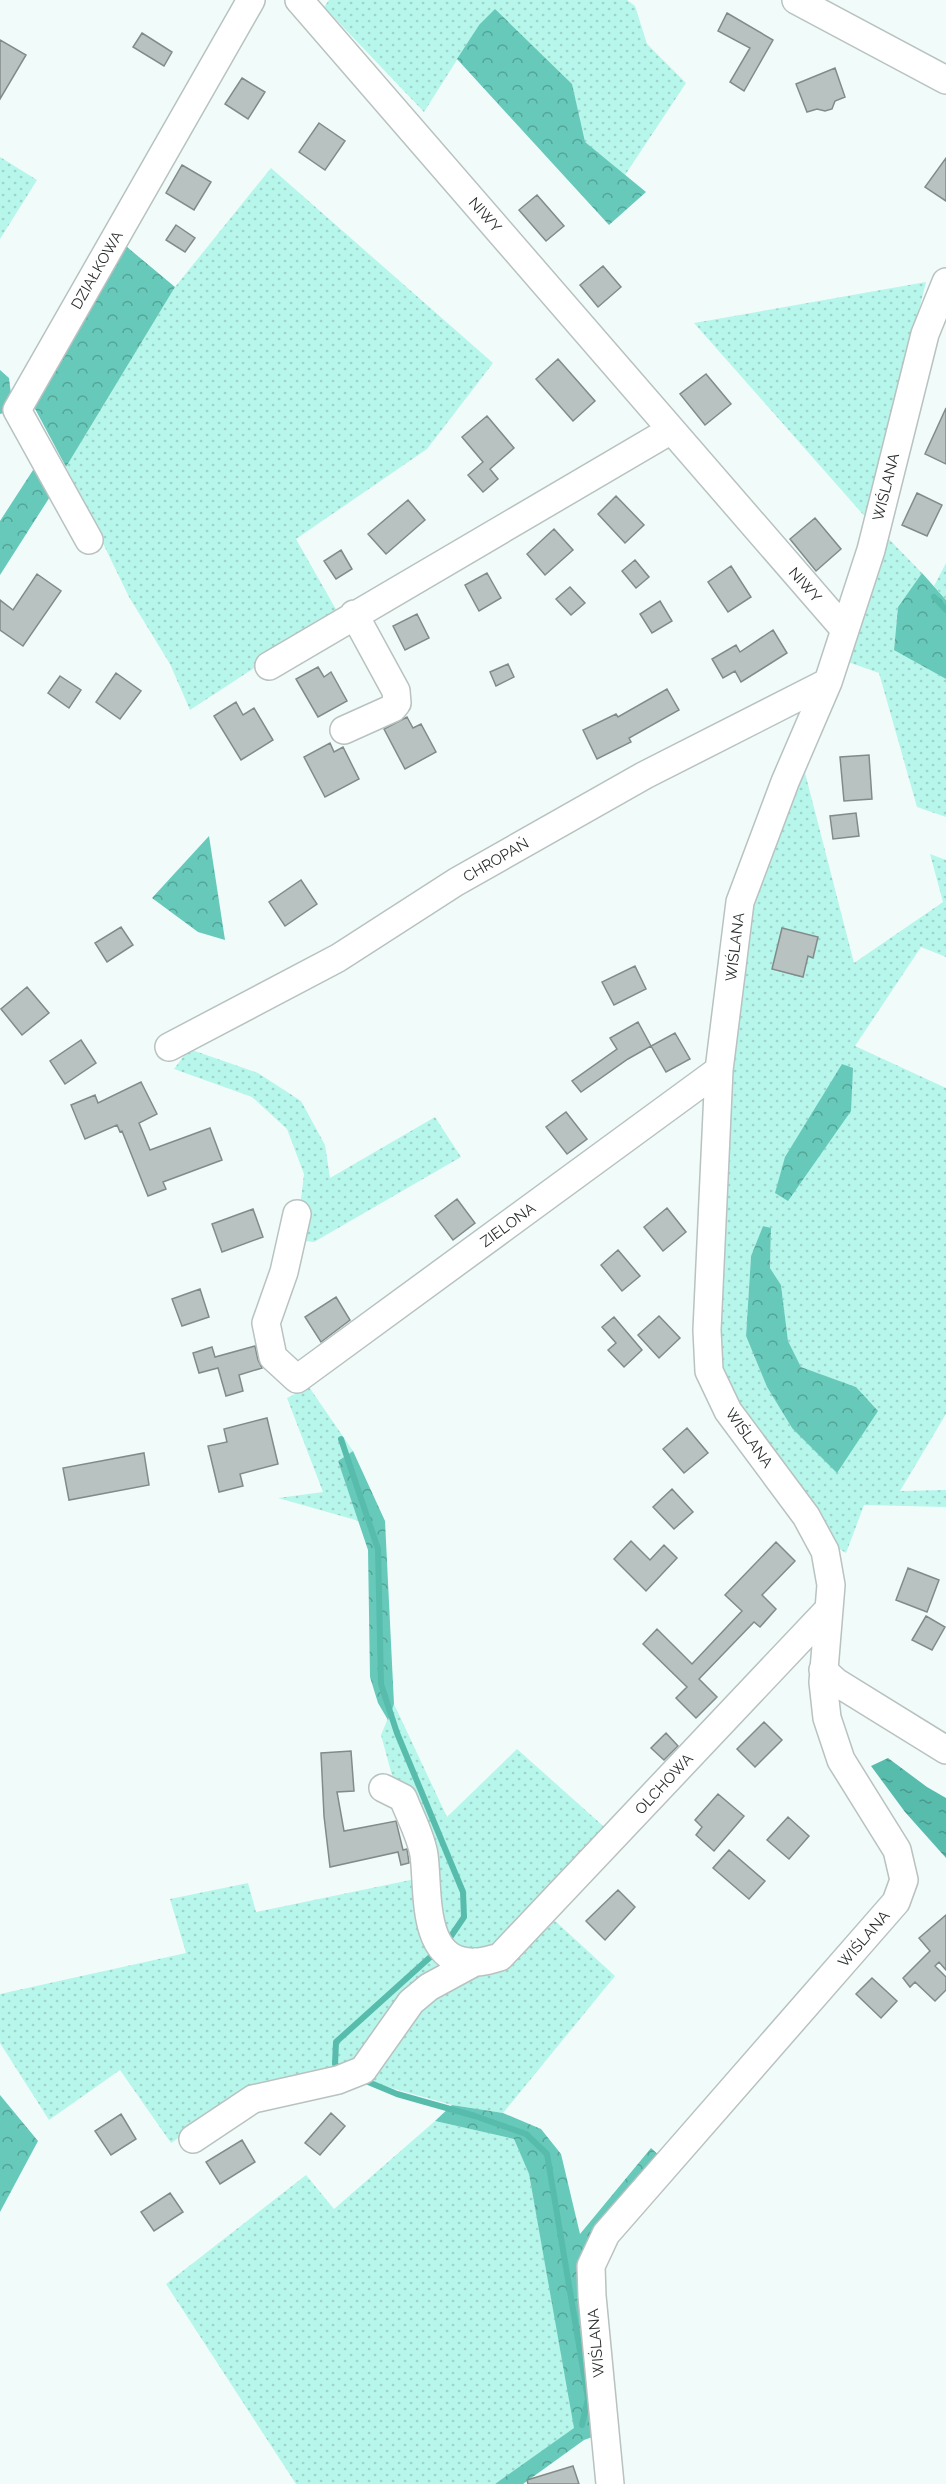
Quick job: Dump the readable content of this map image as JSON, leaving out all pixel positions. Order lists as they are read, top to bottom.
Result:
{
  "streets": {
    "street": [
      "NIWY",
      "DZIAŁKOWA",
      "WIŚLANA",
      "CHROPAŃ",
      "ZIELONA",
      "OLCHOWA"
    ]
  },
  "crossings": [
    ["NIWY", "WIŚLANA"],
    ["WIŚLANA", "CHROPAŃ"],
    ["WIŚLANA", "ZIELONA"],
    ["WIŚLANA", "OLCHOWA"]
  ]
}
